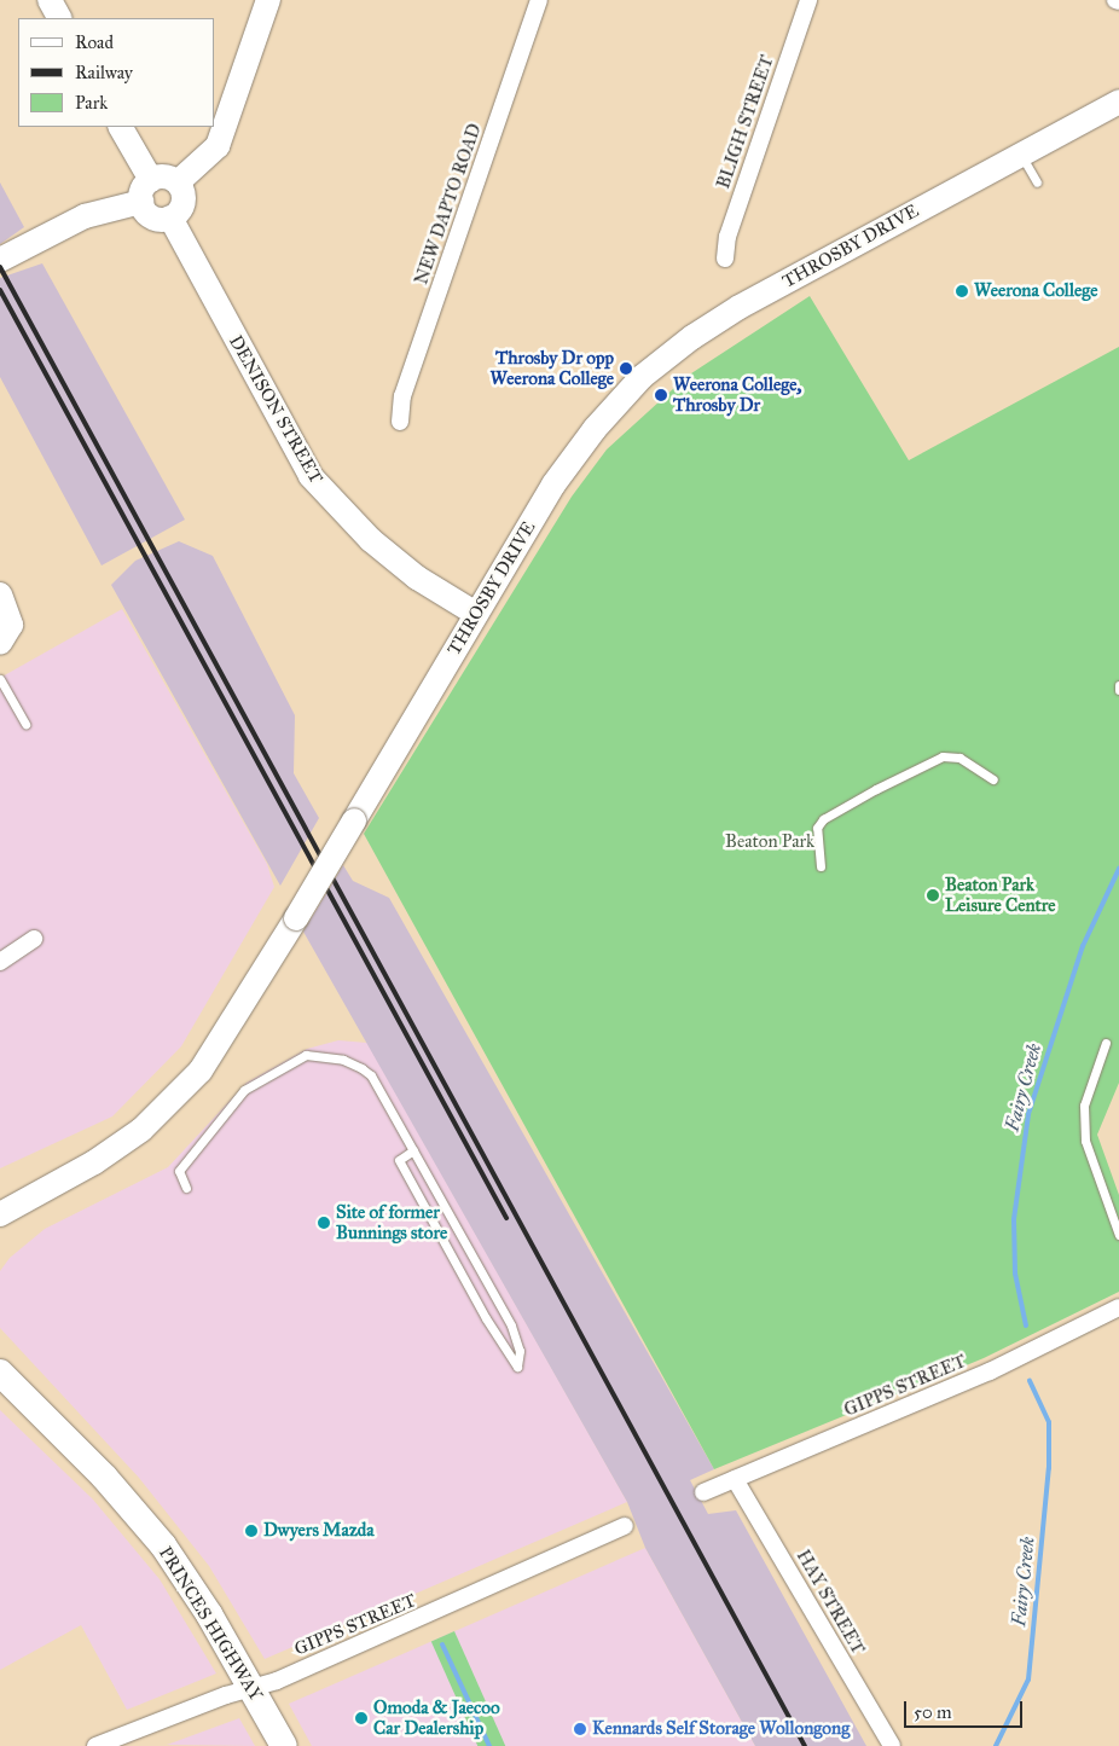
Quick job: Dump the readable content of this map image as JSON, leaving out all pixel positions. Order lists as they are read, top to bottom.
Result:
{
  "streets": {
    "main road": ["THROSBY DRIVE", "DENISON STREET", "PRINCES HIGHWAY"],
    "street": [
      "BLIGH STREET",
      "NEW DAPTO ROAD",
      "GIPPS STREET",
      "HAY STREET"
    ]
  },
  "crossings": [
    ["THROSBY DRIVE", "DENISON STREET"],
    ["GIPPS STREET", "HAY STREET"],
    ["GIPPS STREET", "PRINCES HIGHWAY"]
  ],
  "water": ["Fairy Creek"],
  "parks": ["Beaton Park"],
  "places": [
    "Weerona College",
    "Throsby Dr opp Weerona College",
    "Weerona College, Throsby Dr",
    "Beaton Park Leisure Centre",
    "Site of former Bunnings store",
    "Dwyers Mazda",
    "Omoda & Jaecoo Car Dealership",
    "Kennards Self Storage Wollongong"
  ],
  "legend": ["Road", "Railway", "Park"],
  "scale_bar": "50 m"
}
